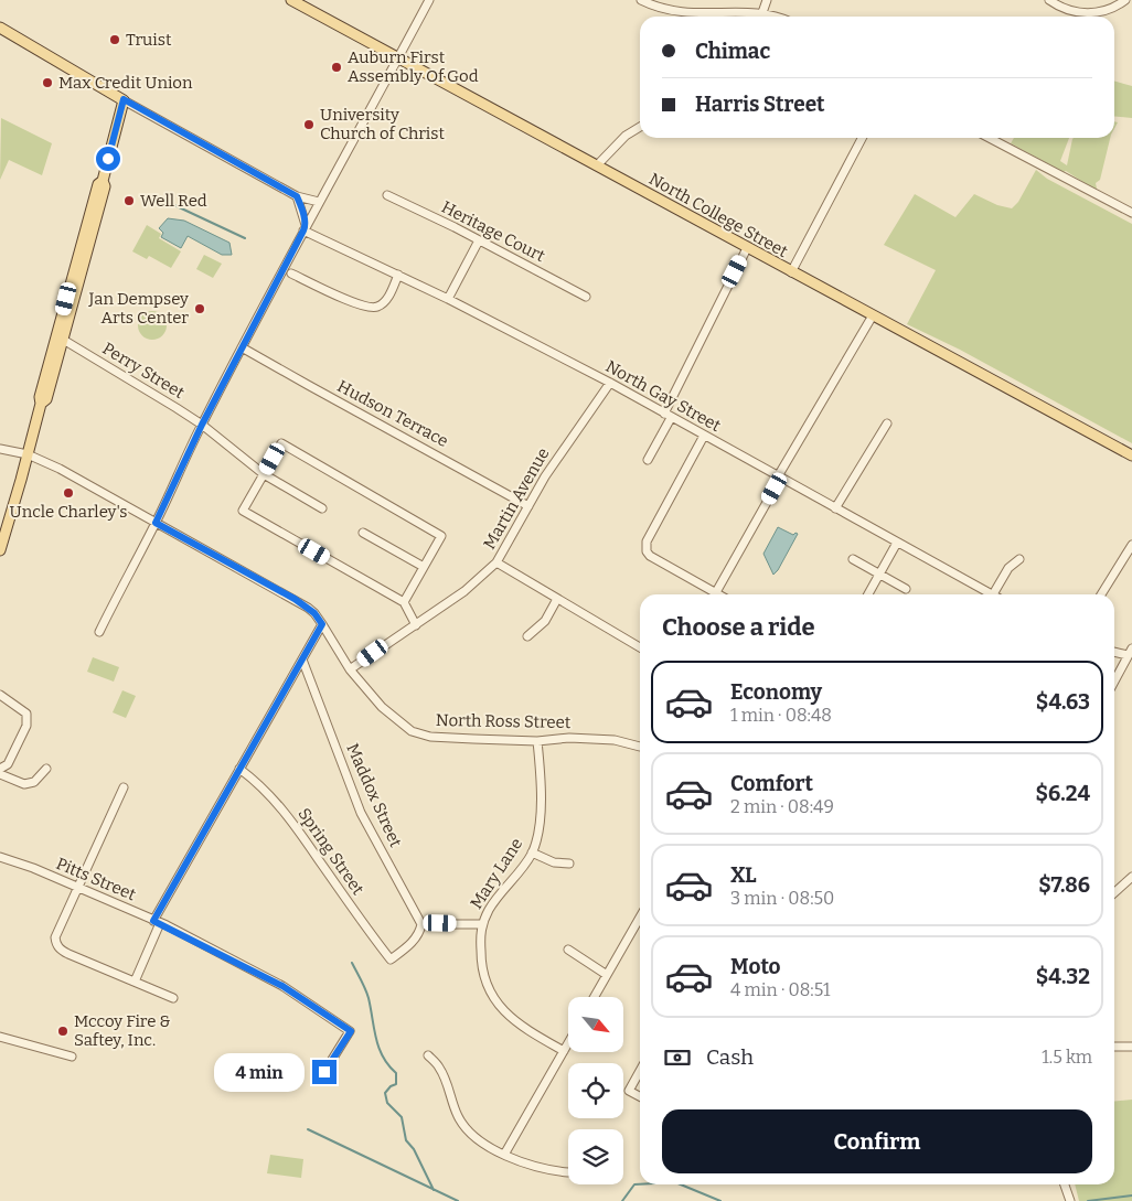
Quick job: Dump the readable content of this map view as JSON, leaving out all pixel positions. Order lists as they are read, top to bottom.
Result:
{
  "streets": {
    "main road": ["North College Street"],
    "street": [
      "Heritage Court",
      "Perry Street",
      "North Gay Street",
      "Hudson Terrace",
      "Martin Avenue",
      "North Ross Street",
      "Maddox Street",
      "Spring Street",
      "Mary Lane",
      "Pitts Street"
    ]
  },
  "crossings": [
    ["North Gay Street", "Martin Avenue"],
    ["Hudson Terrace", "Martin Avenue"],
    ["Martin Avenue", "North Ross Street"],
    ["North Ross Street", "Mary Lane"],
    ["Maddox Street", "Spring Street"]
  ],
  "places": [
    "Truist",
    "Auburn First Assembly Of God",
    "Max Credit Union",
    "University Church of Christ",
    "Well Red",
    "Jan Dempsey Arts Center",
    "Uncle Charley's",
    "Mccoy Fire & Saftey, Inc."
  ],
  "north": "bottom right",
  "page": {
    "banner": ["Chimac", "Harris Street"],
    "heading": "Choose a ride",
    "list": [
      {
        "name": "Economy",
        "note": "1 min · 08:48",
        "value": "$4.63"
      },
      {
        "name": "Comfort",
        "note": "2 min · 08:49",
        "value": "$6.24"
      },
      {
        "name": "XL",
        "note": "3 min · 08:50",
        "value": "$7.86"
      },
      {
        "name": "Moto",
        "note": "4 min · 08:51",
        "value": "$4.32"
      }
    ],
    "pay": ["Cash", "1.5 km"],
    "bubble": "4 min",
    "buttons": "Confirm"
  }
}
